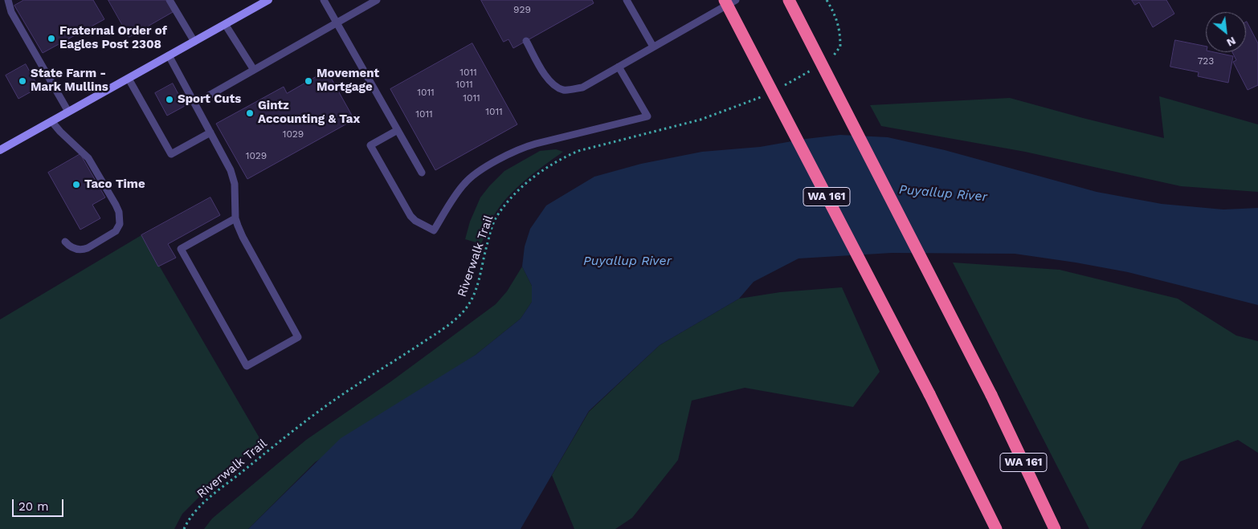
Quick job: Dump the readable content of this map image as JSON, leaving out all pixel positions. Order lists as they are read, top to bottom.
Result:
{
  "streets": {
    "highway": ["WA 161"],
    "path": ["Riverwalk Trail"]
  },
  "water": ["Puyallup River"],
  "places": [
    "Fraternal Order of Eagles Post 2308",
    "State Farm - Mark Mullins",
    "Movement Mortgage",
    "Sport Cuts",
    "Gintz Accounting & Tax",
    "Taco Time"
  ],
  "house_numbers": [
    "929",
    "723",
    "1011",
    "1011",
    "1011",
    "1011",
    "1011",
    "1011",
    "1029",
    "1029"
  ],
  "scale_bar": "20 m",
  "north": "bottom right"
}
